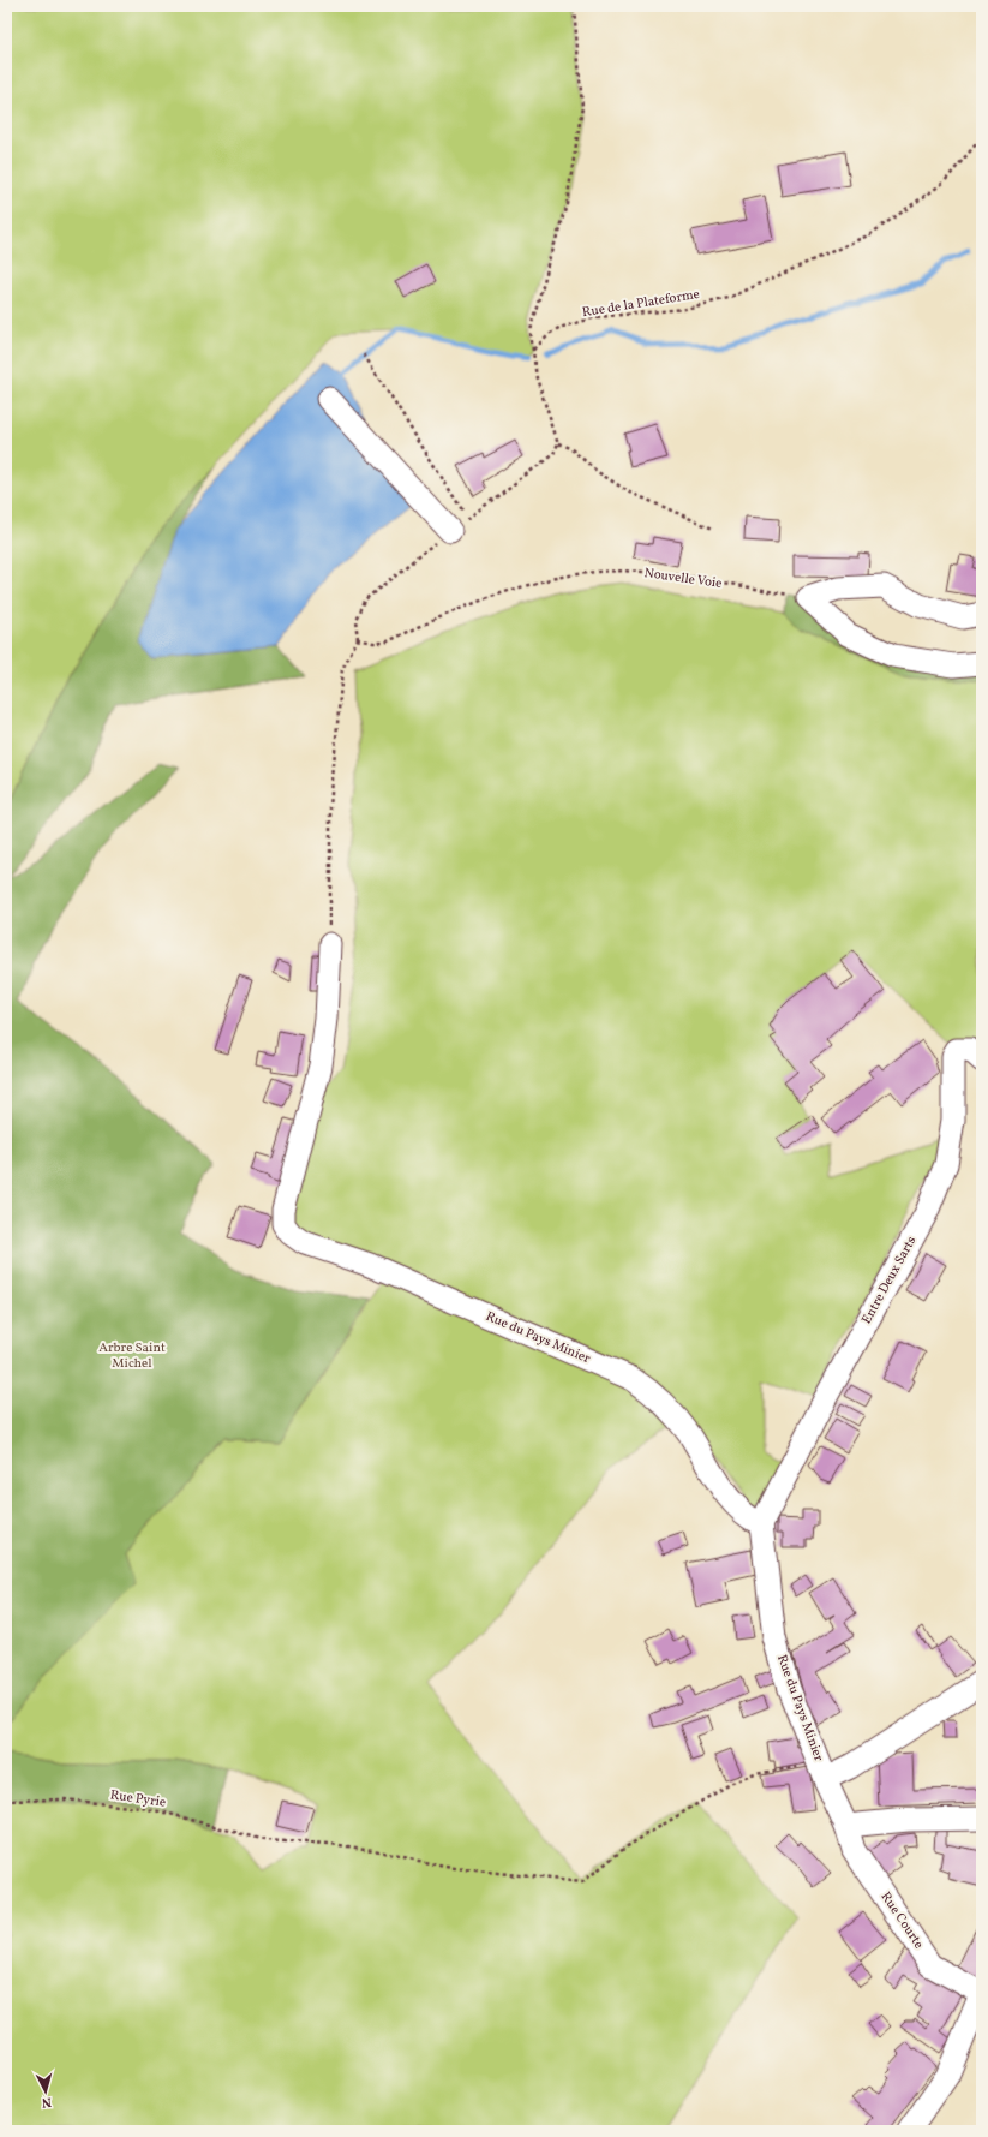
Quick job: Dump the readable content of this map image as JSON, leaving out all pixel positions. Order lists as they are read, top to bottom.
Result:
{
  "streets": {
    "street": ["Entre Deux Sarts", "Rue du Pays Minier", "Rue Courte"],
    "path": ["Rue de la Plateforme", "Nouvelle Voie", "Rue Pyrie"]
  },
  "crossings": [
    ["Entre Deux Sarts", "Rue du Pays Minier"],
    ["Rue du Pays Minier", "Rue Pyrie"],
    ["Rue du Pays Minier", "Rue Courte"]
  ],
  "parks": ["Arbre Saint Michel"],
  "north": "bottom"
}
